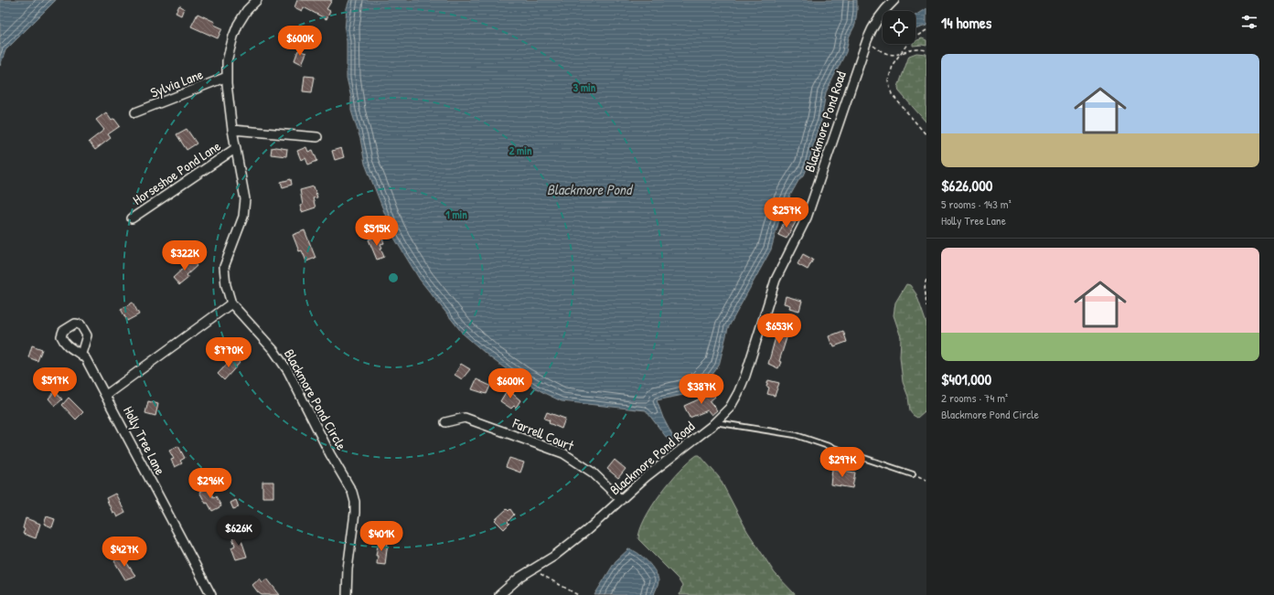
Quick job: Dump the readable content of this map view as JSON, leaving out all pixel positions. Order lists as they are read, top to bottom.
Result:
{
  "streets": {
    "street": [
      "Sylvia Lane",
      "Blackmore Pond Road",
      "Horseshoe Pond Lane",
      "Blackmore Pond Circle",
      "Farrell Court",
      "Holly Tree Lane"
    ]
  },
  "crossings": [
    ["Sylvia Lane", "Blackmore Pond Circle"],
    ["Blackmore Pond Road", "Farrell Court"],
    ["Horseshoe Pond Lane", "Blackmore Pond Circle"]
  ],
  "water": ["Blackmore Pond"],
  "page": {
    "heading": "14 homes",
    "price": [
      "$600K",
      "$257K",
      "$515K",
      "$322K",
      "$653K",
      "$770K",
      "$517K",
      "$600K",
      "$387K",
      "$297K",
      "$296K",
      "$626K",
      "$401K",
      "$427K"
    ],
    "list": [
      {
        "name": "$626,000",
        "note": "5 rooms · 143 m² · Holly Tree Lane"
      },
      {
        "name": "$401,000",
        "note": "2 rooms · 74 m² · Blackmore Pond Circle"
      }
    ]
  },
  "rings": ["3 min", "2 min", "1 min"]
}
